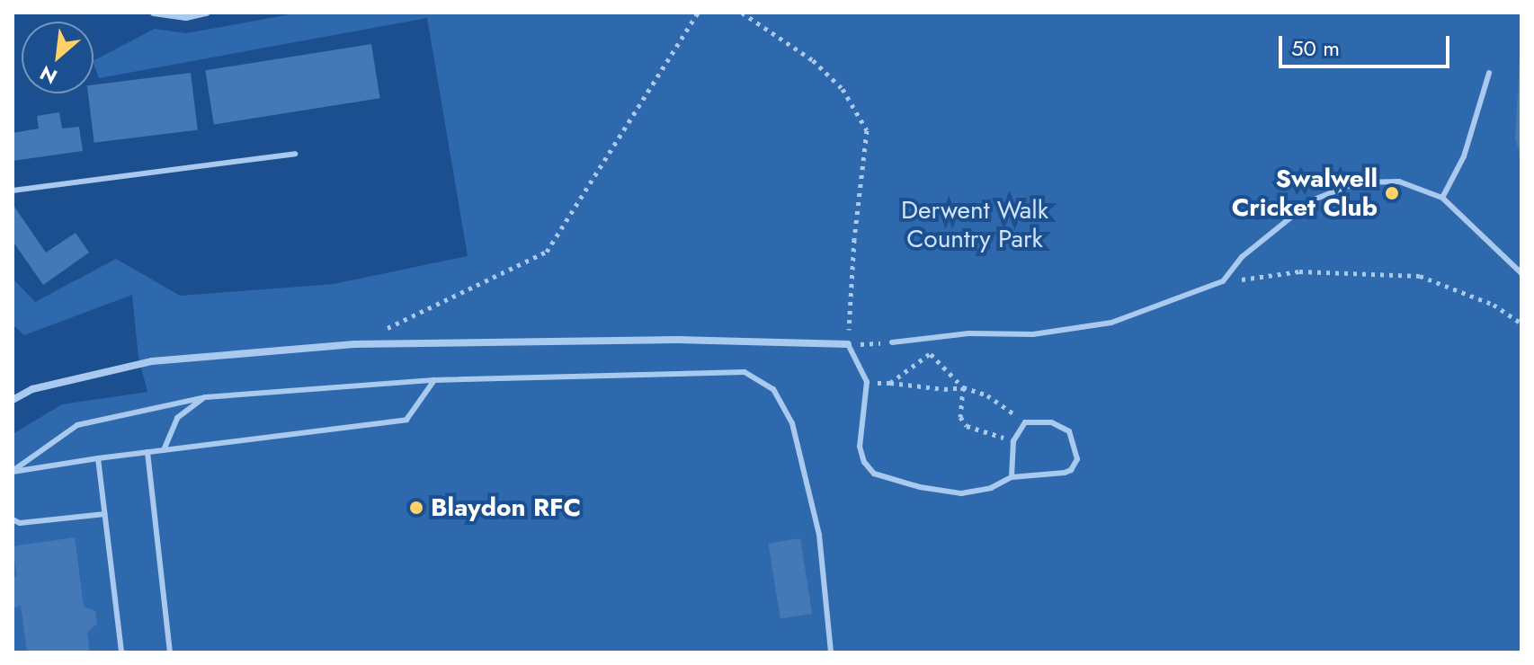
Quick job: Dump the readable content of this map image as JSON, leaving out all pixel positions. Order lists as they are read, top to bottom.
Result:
{
  "parks": ["Derwent Walk Country Park"],
  "places": ["Swalwell Cricket Club", "Blaydon RFC"],
  "scale_bar": "50 m",
  "north": "bottom left"
}
